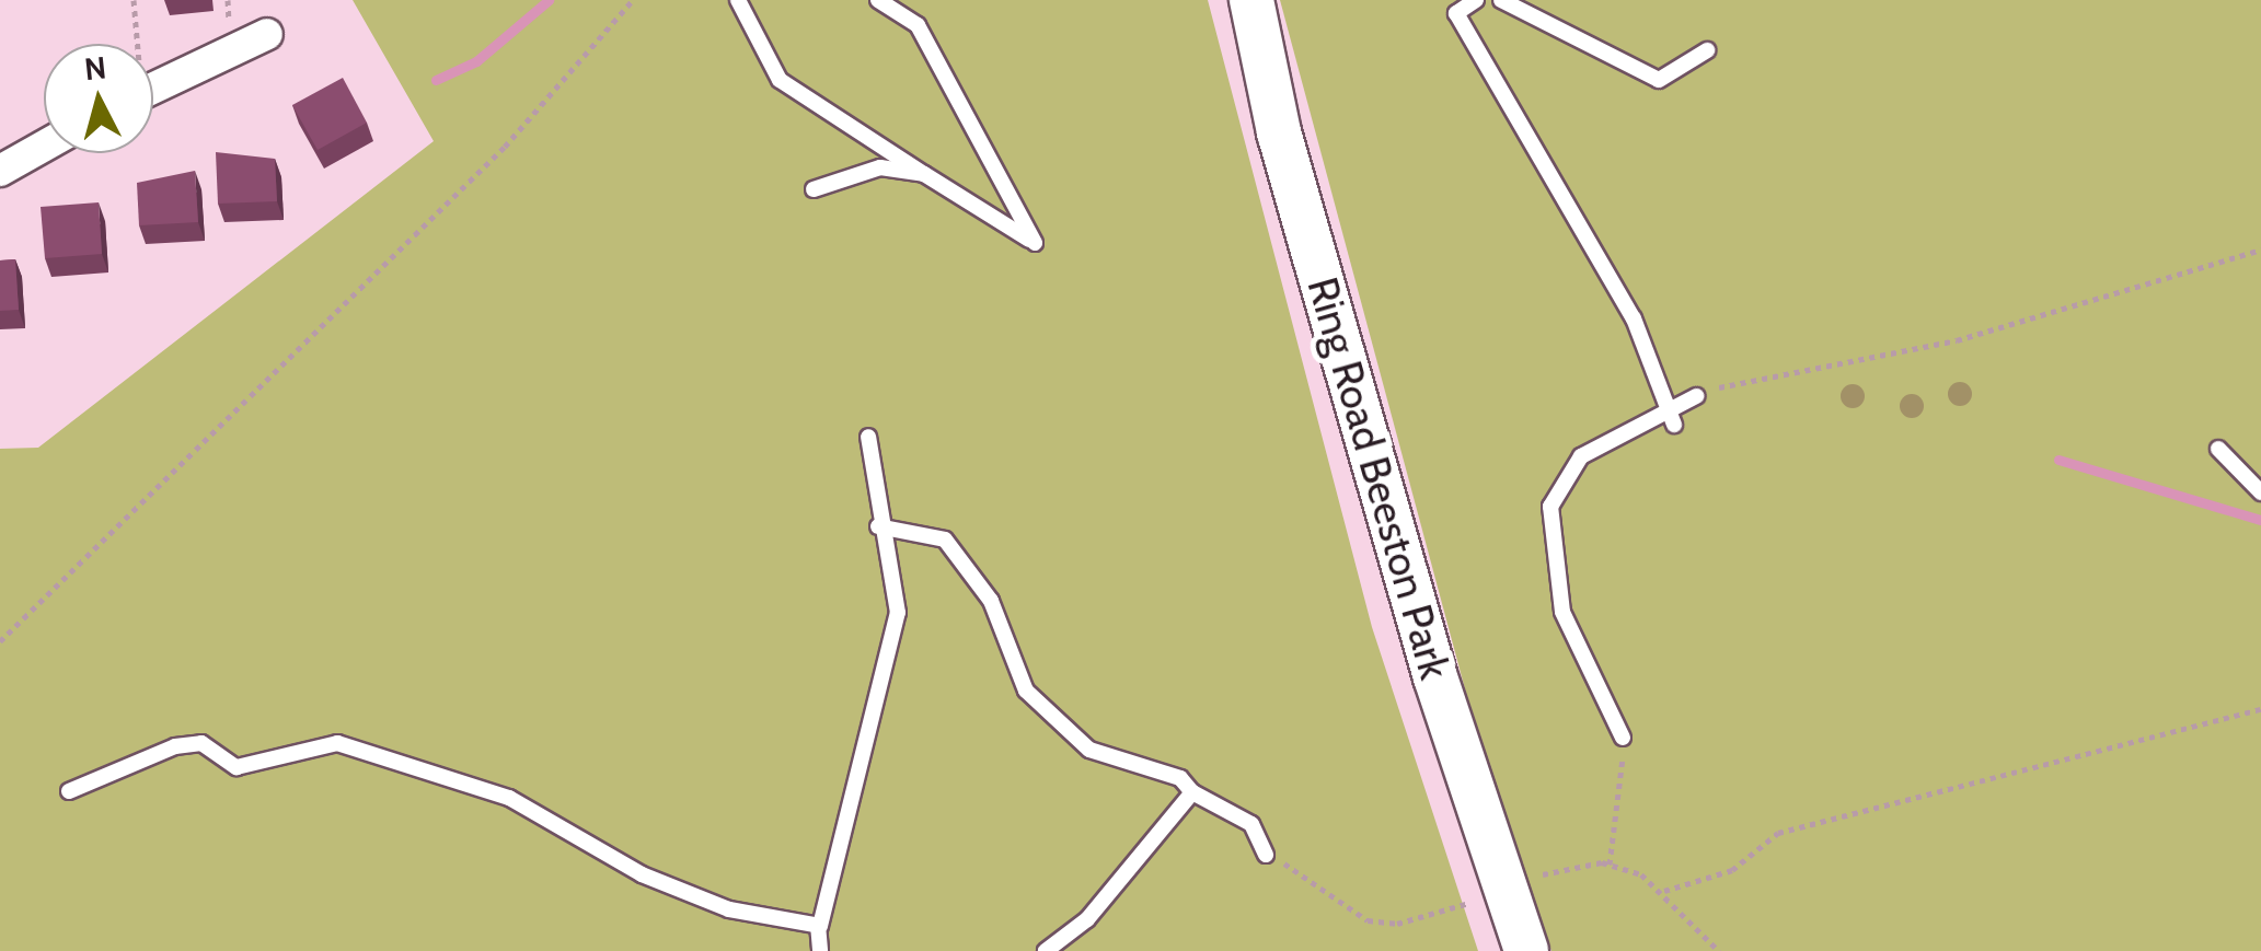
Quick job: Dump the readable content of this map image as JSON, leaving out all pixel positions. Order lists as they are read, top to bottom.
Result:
{
  "streets": {
    "street": ["Ring Road Beeston Park"]
  },
  "north": "top"
}
